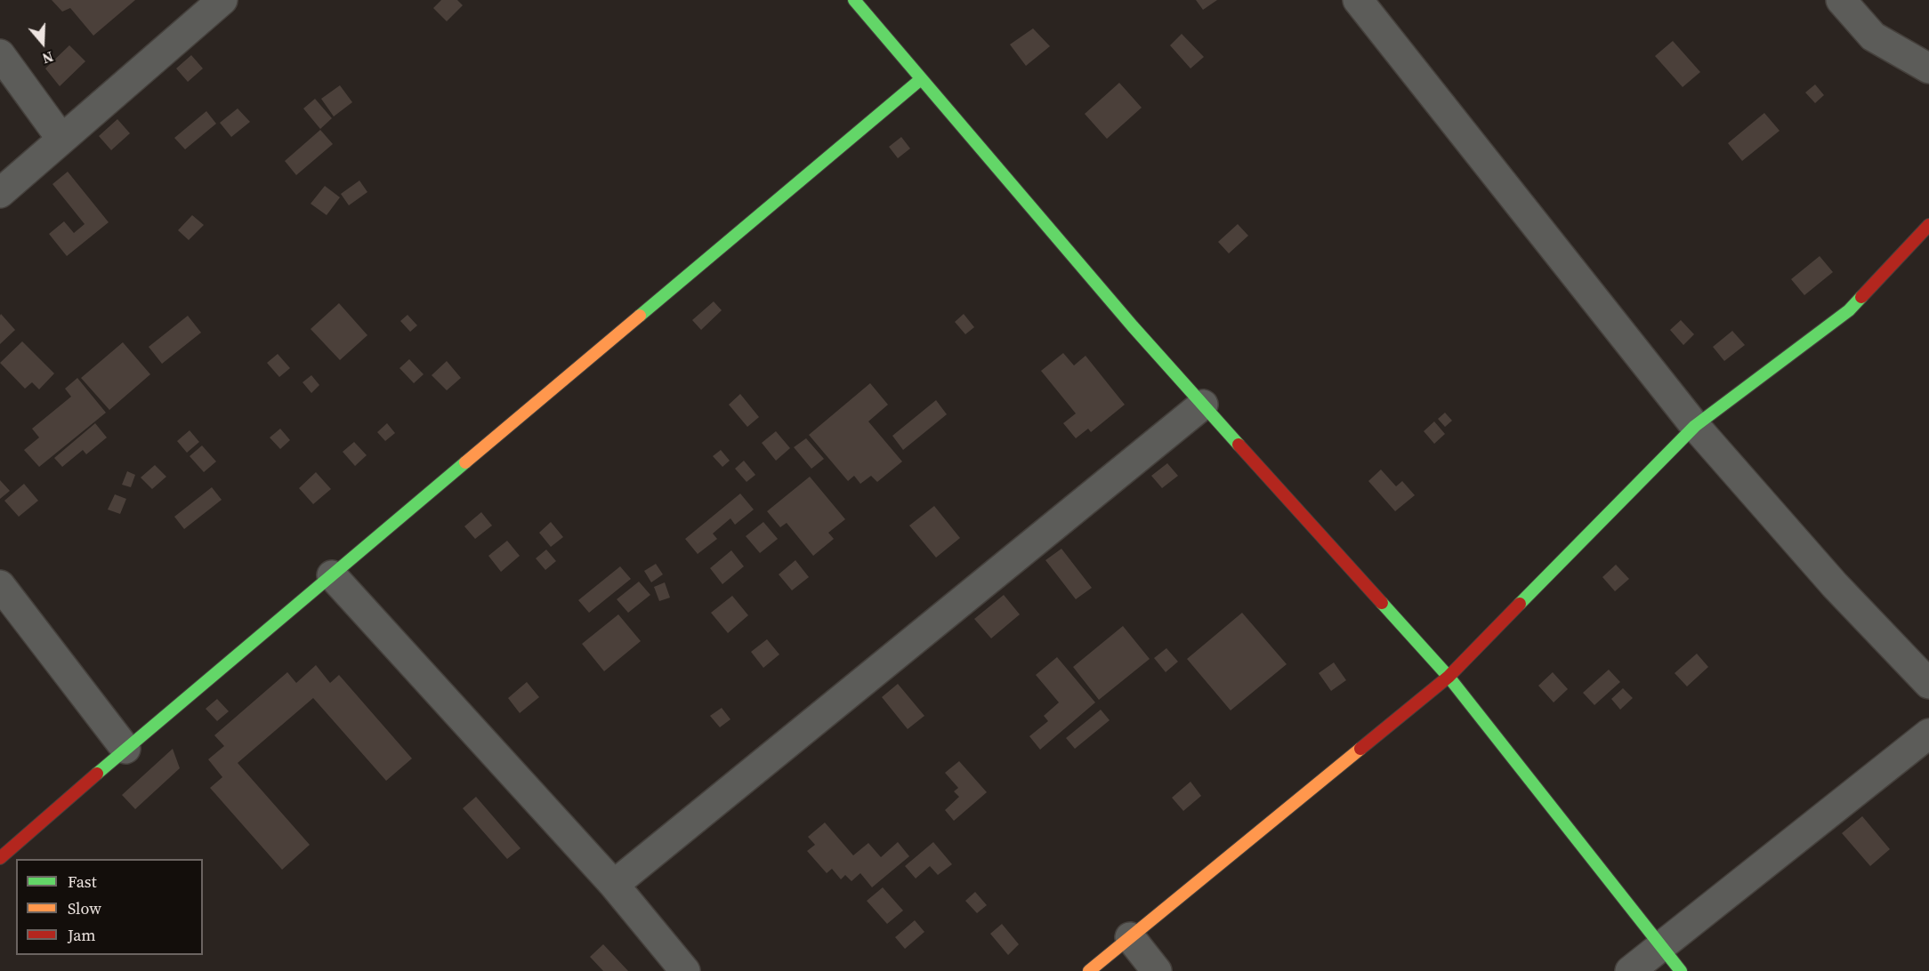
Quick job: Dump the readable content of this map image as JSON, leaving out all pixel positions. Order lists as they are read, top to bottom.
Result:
{
  "legend": ["Fast", "Slow", "Jam"],
  "north": "bottom"
}
